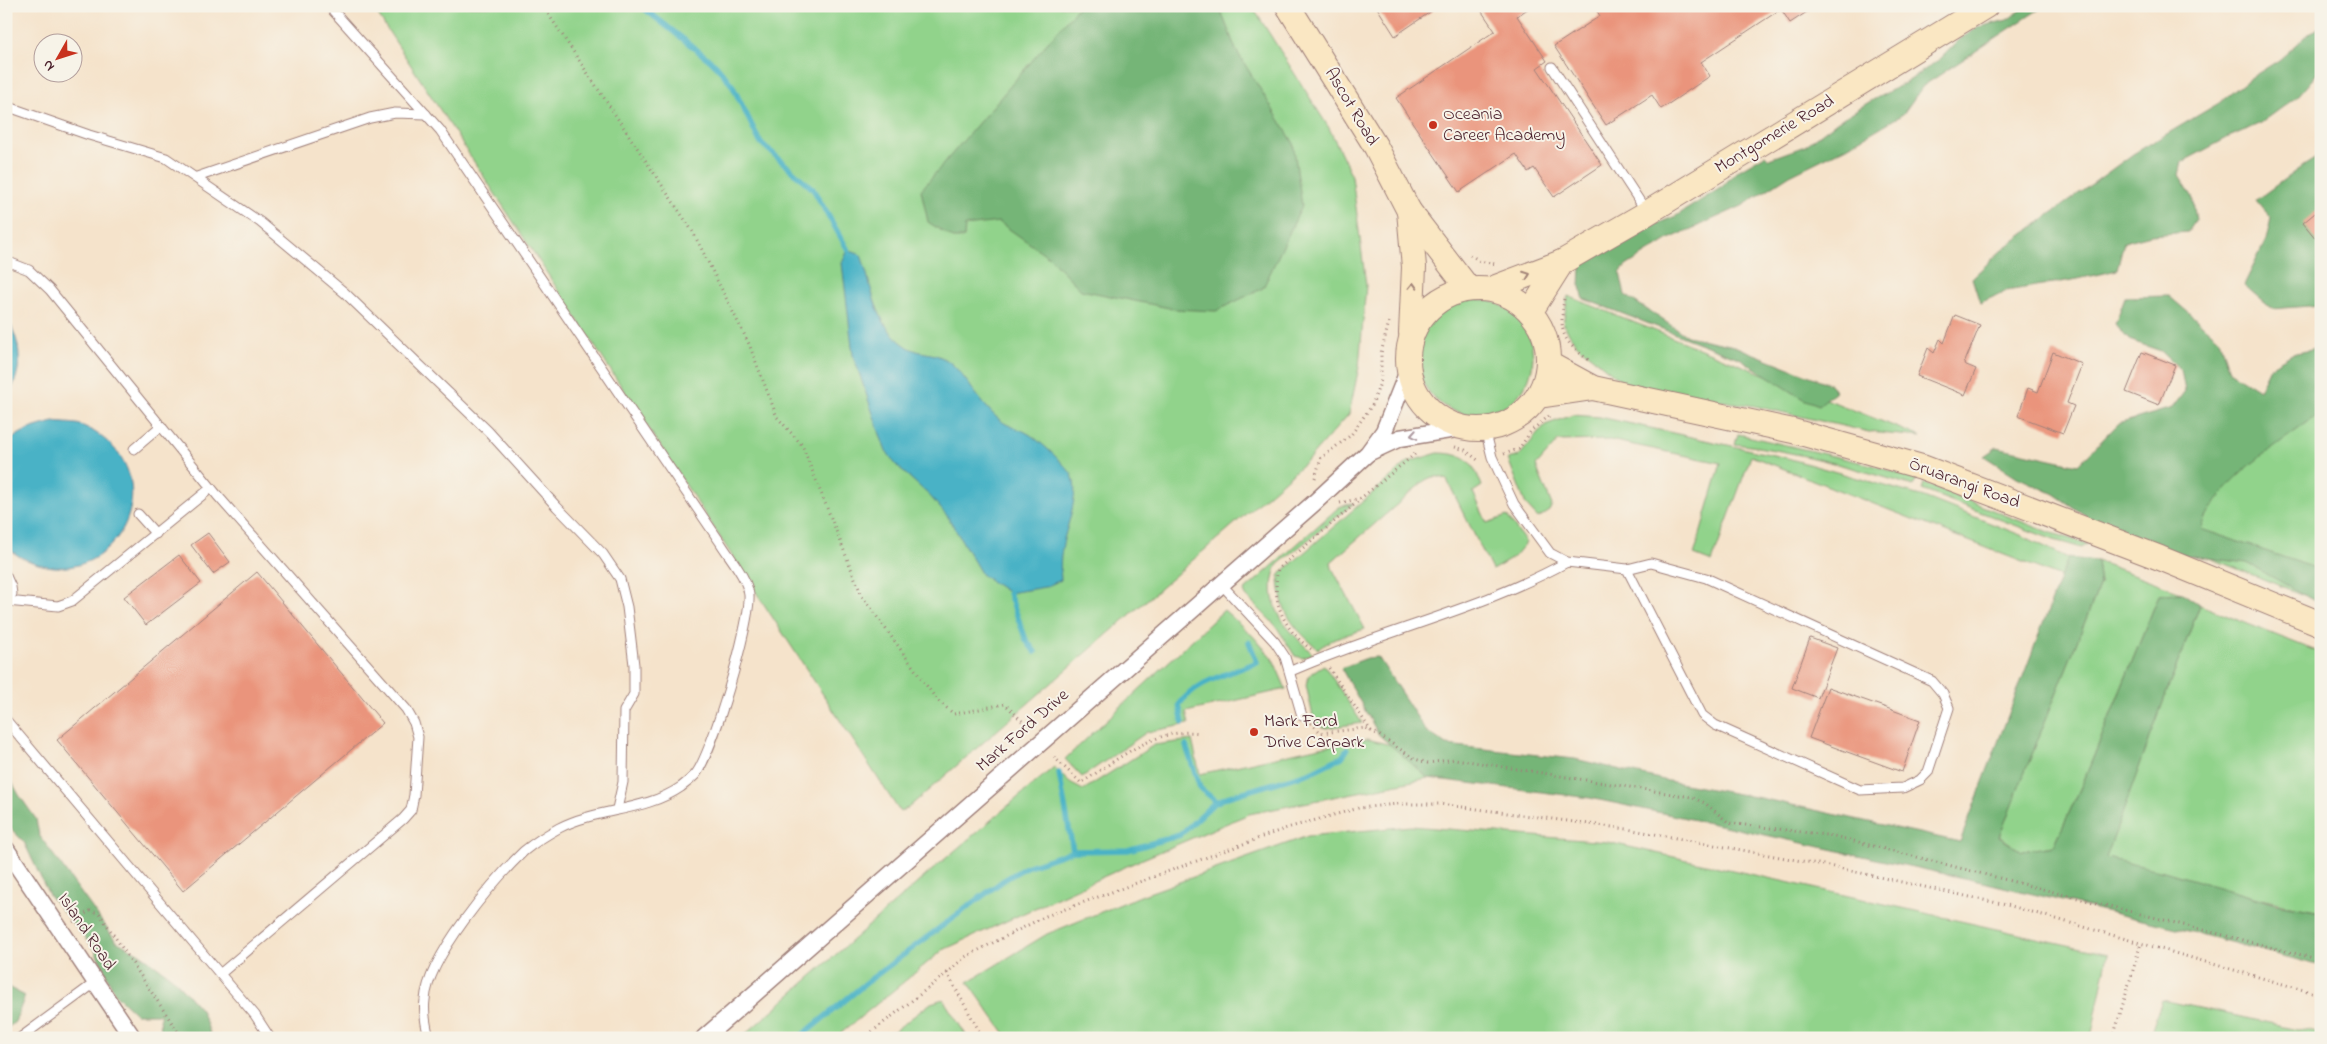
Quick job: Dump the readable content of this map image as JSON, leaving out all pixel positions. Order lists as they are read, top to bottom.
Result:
{
  "streets": {
    "street": [
      "Ascot Road",
      "Montgomerie Road",
      "Ōruarangi Road",
      "Mark Ford Drive",
      "Island Road"
    ]
  },
  "crossings": [
    ["Ascot Road", "Montgomerie Road"],
    ["Ascot Road", "Ōruarangi Road"],
    ["Ascot Road", "Mark Ford Drive"],
    ["Montgomerie Road", "Ōruarangi Road"],
    ["Montgomerie Road", "Mark Ford Drive"],
    ["Ōruarangi Road", "Mark Ford Drive"]
  ],
  "places": ["Oceania Career Academy", "Mark Ford Drive Carpark"],
  "north": "bottom left"
}
